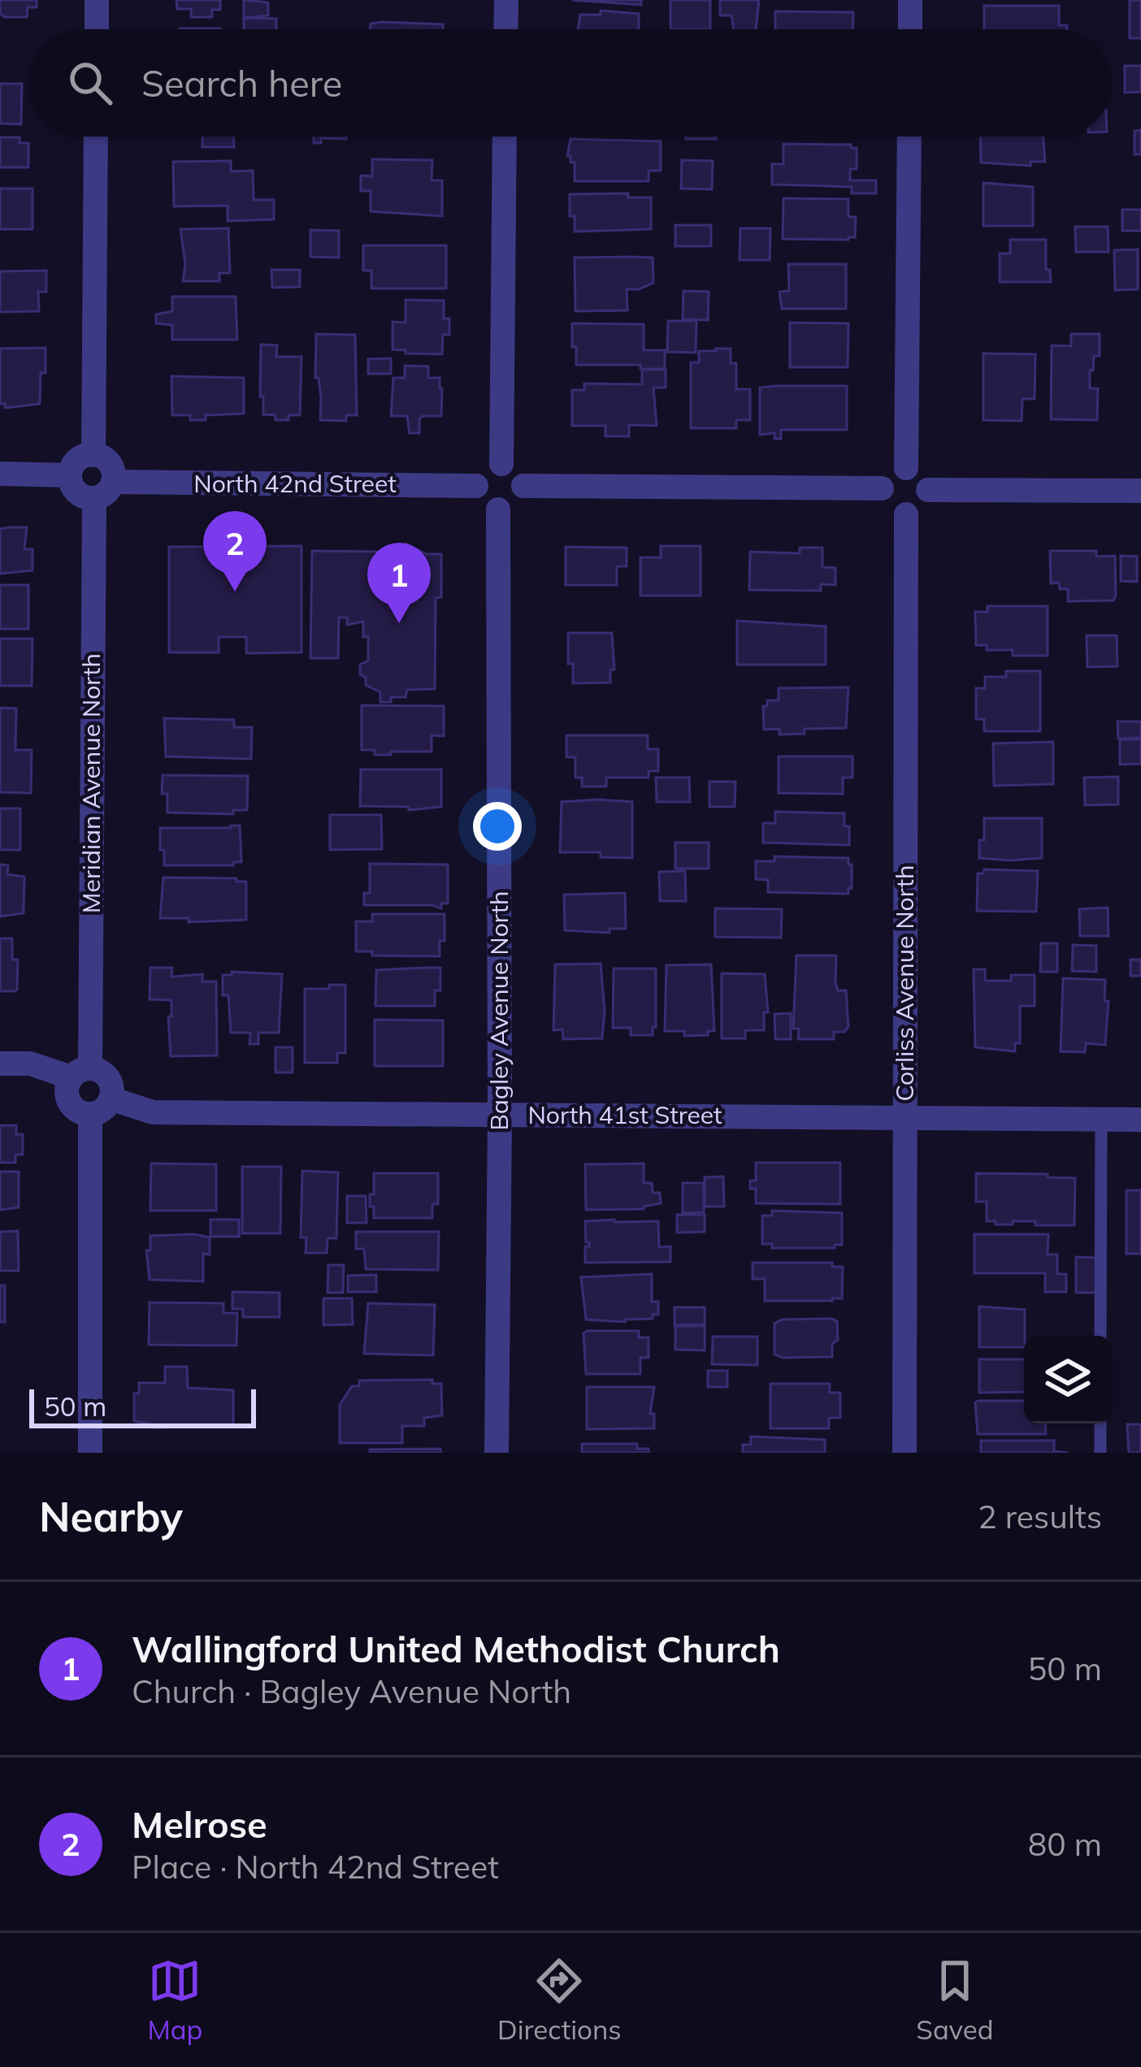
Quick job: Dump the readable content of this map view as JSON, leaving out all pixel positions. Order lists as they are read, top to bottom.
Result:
{
  "streets": {
    "street": [
      "North 42nd Street",
      "Meridian Avenue North",
      "Corliss Avenue North",
      "Bagley Avenue North",
      "North 41st Street"
    ]
  },
  "crossings": [
    ["North 42nd Street", "Meridian Avenue North"],
    ["North 42nd Street", "Bagley Avenue North"],
    ["Meridian Avenue North", "North 41st Street"],
    ["Corliss Avenue North", "North 41st Street"],
    ["Bagley Avenue North", "North 41st Street"]
  ],
  "scale_bar": "50 m",
  "page": {
    "search": "Search here",
    "pins": ["2", "1"],
    "scale": "50 m",
    "heading": ["Nearby", "2 results"],
    "list": [
      {
        "mark": "1",
        "name": "Wallingford United Methodist Church",
        "note": "Church · Bagley Avenue North",
        "value": "50 m"
      },
      {
        "mark": "2",
        "name": "Melrose",
        "note": "Place · North 42nd Street",
        "value": "80 m"
      }
    ],
    "nav": ["Map", "Directions", "Saved"]
  }
}
